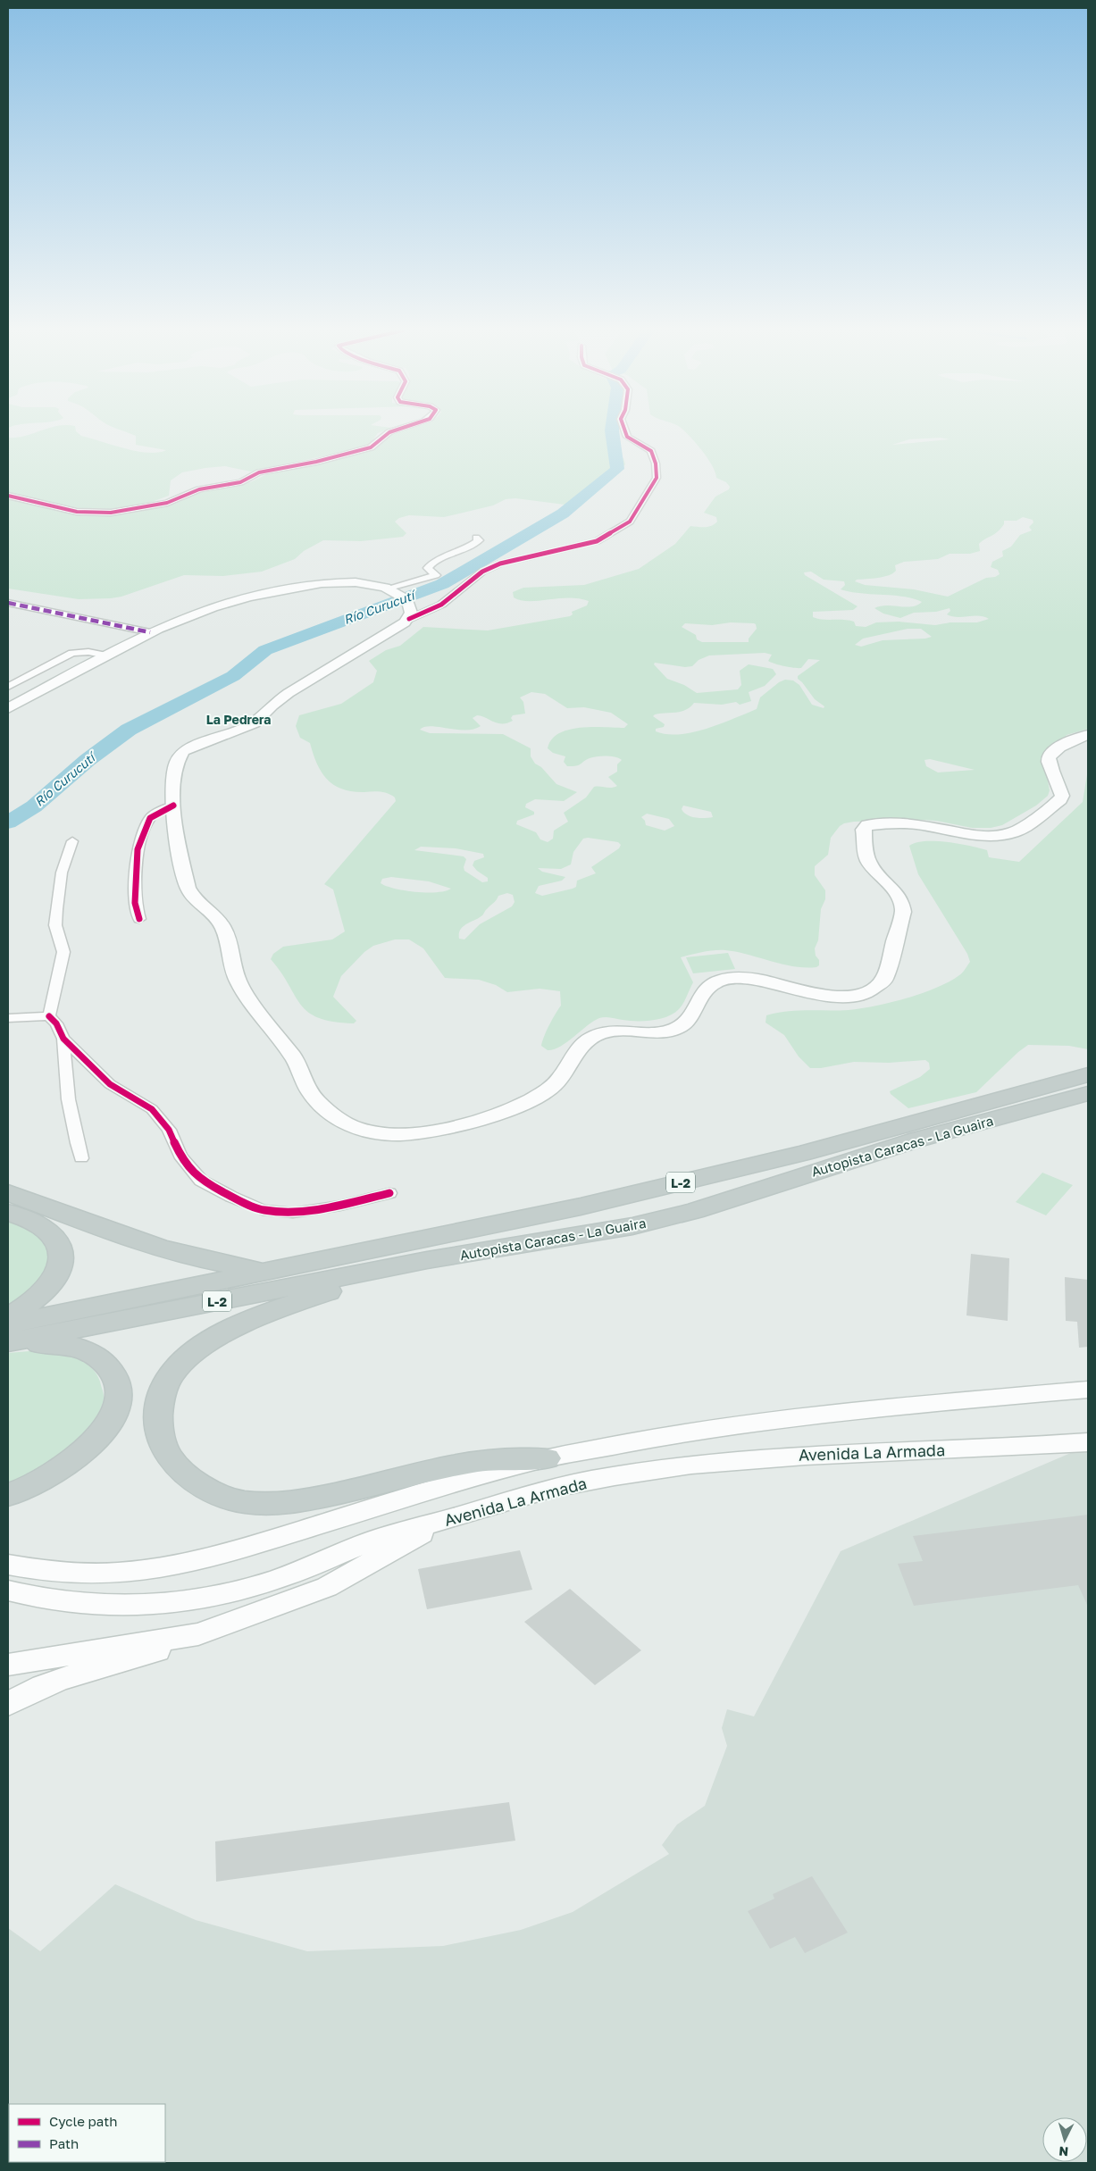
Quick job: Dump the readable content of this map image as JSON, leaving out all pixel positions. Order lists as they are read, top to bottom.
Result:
{
  "streets": {
    "highway": ["Autopista Caracas - La Guaira", "L-2"],
    "main road": ["Avenida La Armada"]
  },
  "districts": ["La Pedrera"],
  "water": ["Río Curucutí"],
  "legend": ["Cycle path", "Path"],
  "north": "bottom"
}
